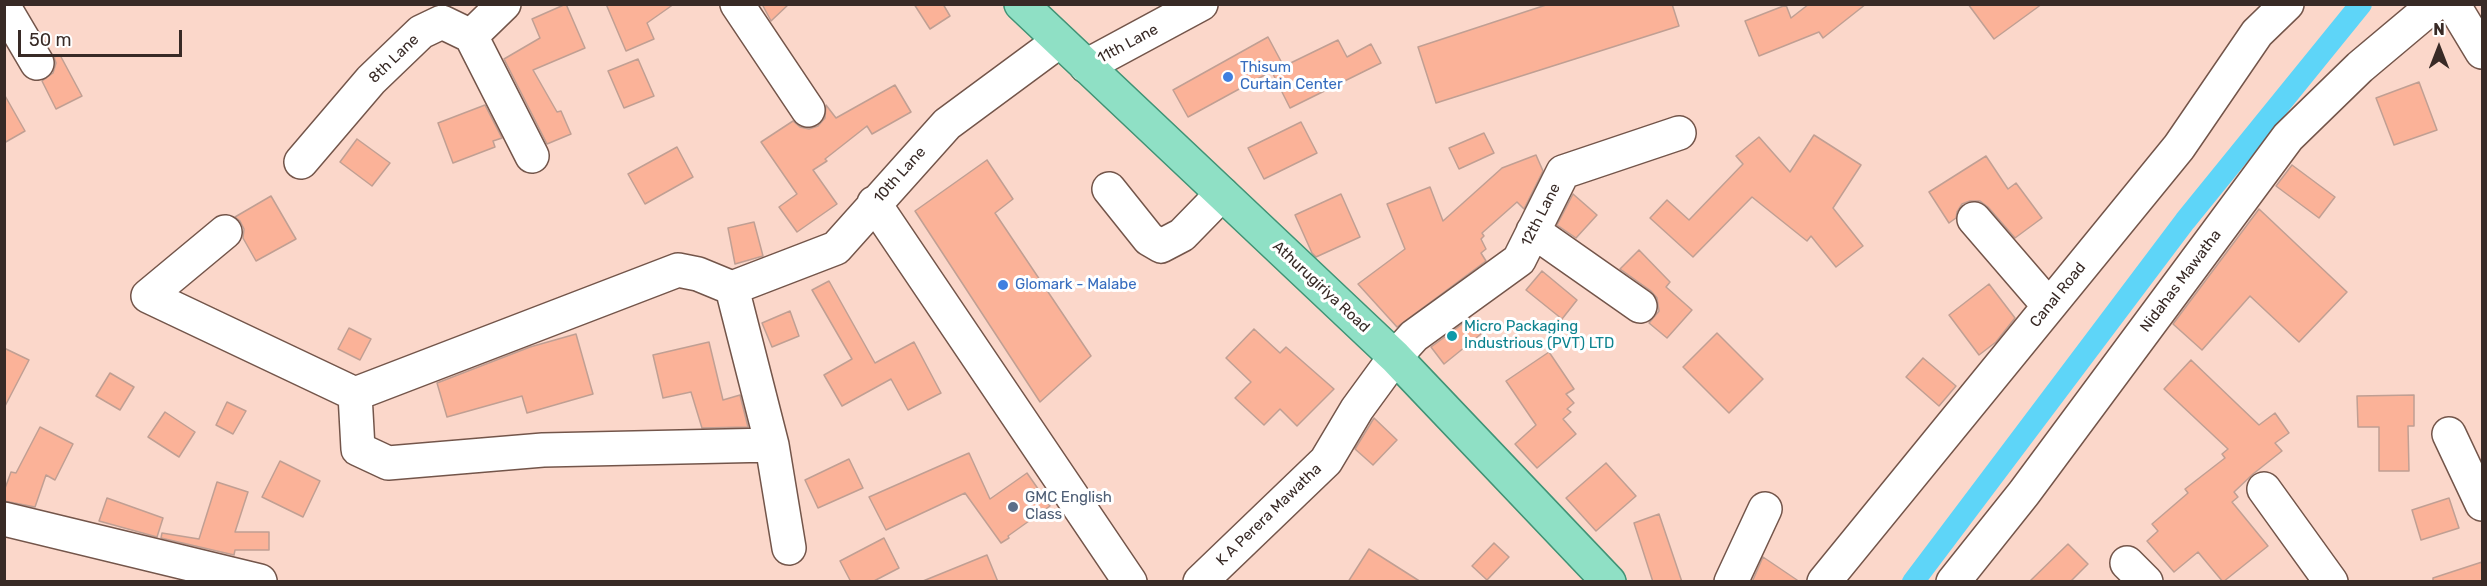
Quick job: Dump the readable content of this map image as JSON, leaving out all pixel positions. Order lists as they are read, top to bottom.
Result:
{
  "streets": {
    "main road": ["Athurugiriya Road"],
    "street": [
      "11th Lane",
      "8th Lane",
      "10th Lane",
      "12th Lane",
      "Nidahas Mawatha",
      "Canal Road",
      "K A Perera Mawatha"
    ]
  },
  "crossings": [
    ["11th Lane", "Athurugiriya Road"],
    ["10th Lane", "Athurugiriya Road"],
    ["12th Lane", "Athurugiriya Road"],
    ["12th Lane", "K A Perera Mawatha"],
    ["Athurugiriya Road", "K A Perera Mawatha"]
  ],
  "places": [
    "Thisum Curtain Center",
    "Glomark - Malabe",
    "Micro Packaging Industrious (PVT) LTD",
    "GMC English Class"
  ],
  "scale_bar": "50 m",
  "north": "top"
}
